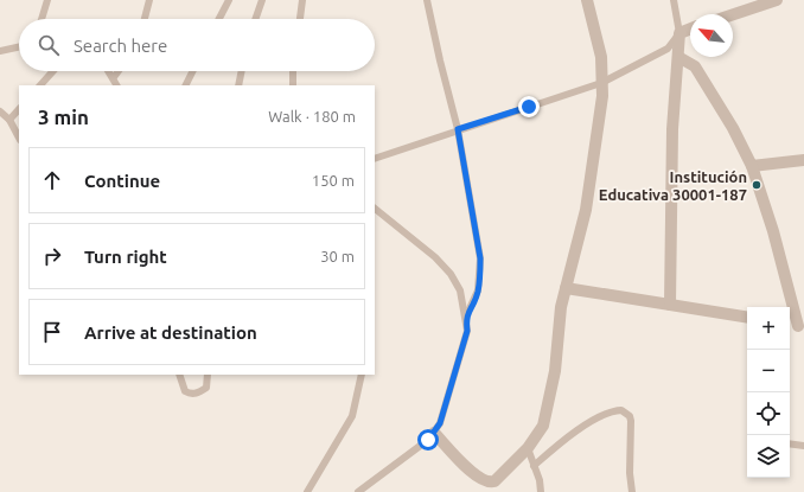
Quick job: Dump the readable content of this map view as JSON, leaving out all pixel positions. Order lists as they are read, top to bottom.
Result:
{
  "places": ["Institución Educativa 30001-187"],
  "north": "top left",
  "page": {
    "search": "Search here",
    "heading": ["3 min", "Walk · 180 m"],
    "list": [
      ["Continue", "150 m"],
      ["Turn right", "30 m"],
      "Arrive at destination"
    ],
    "map_buttons": ["+", "−"]
  }
}
